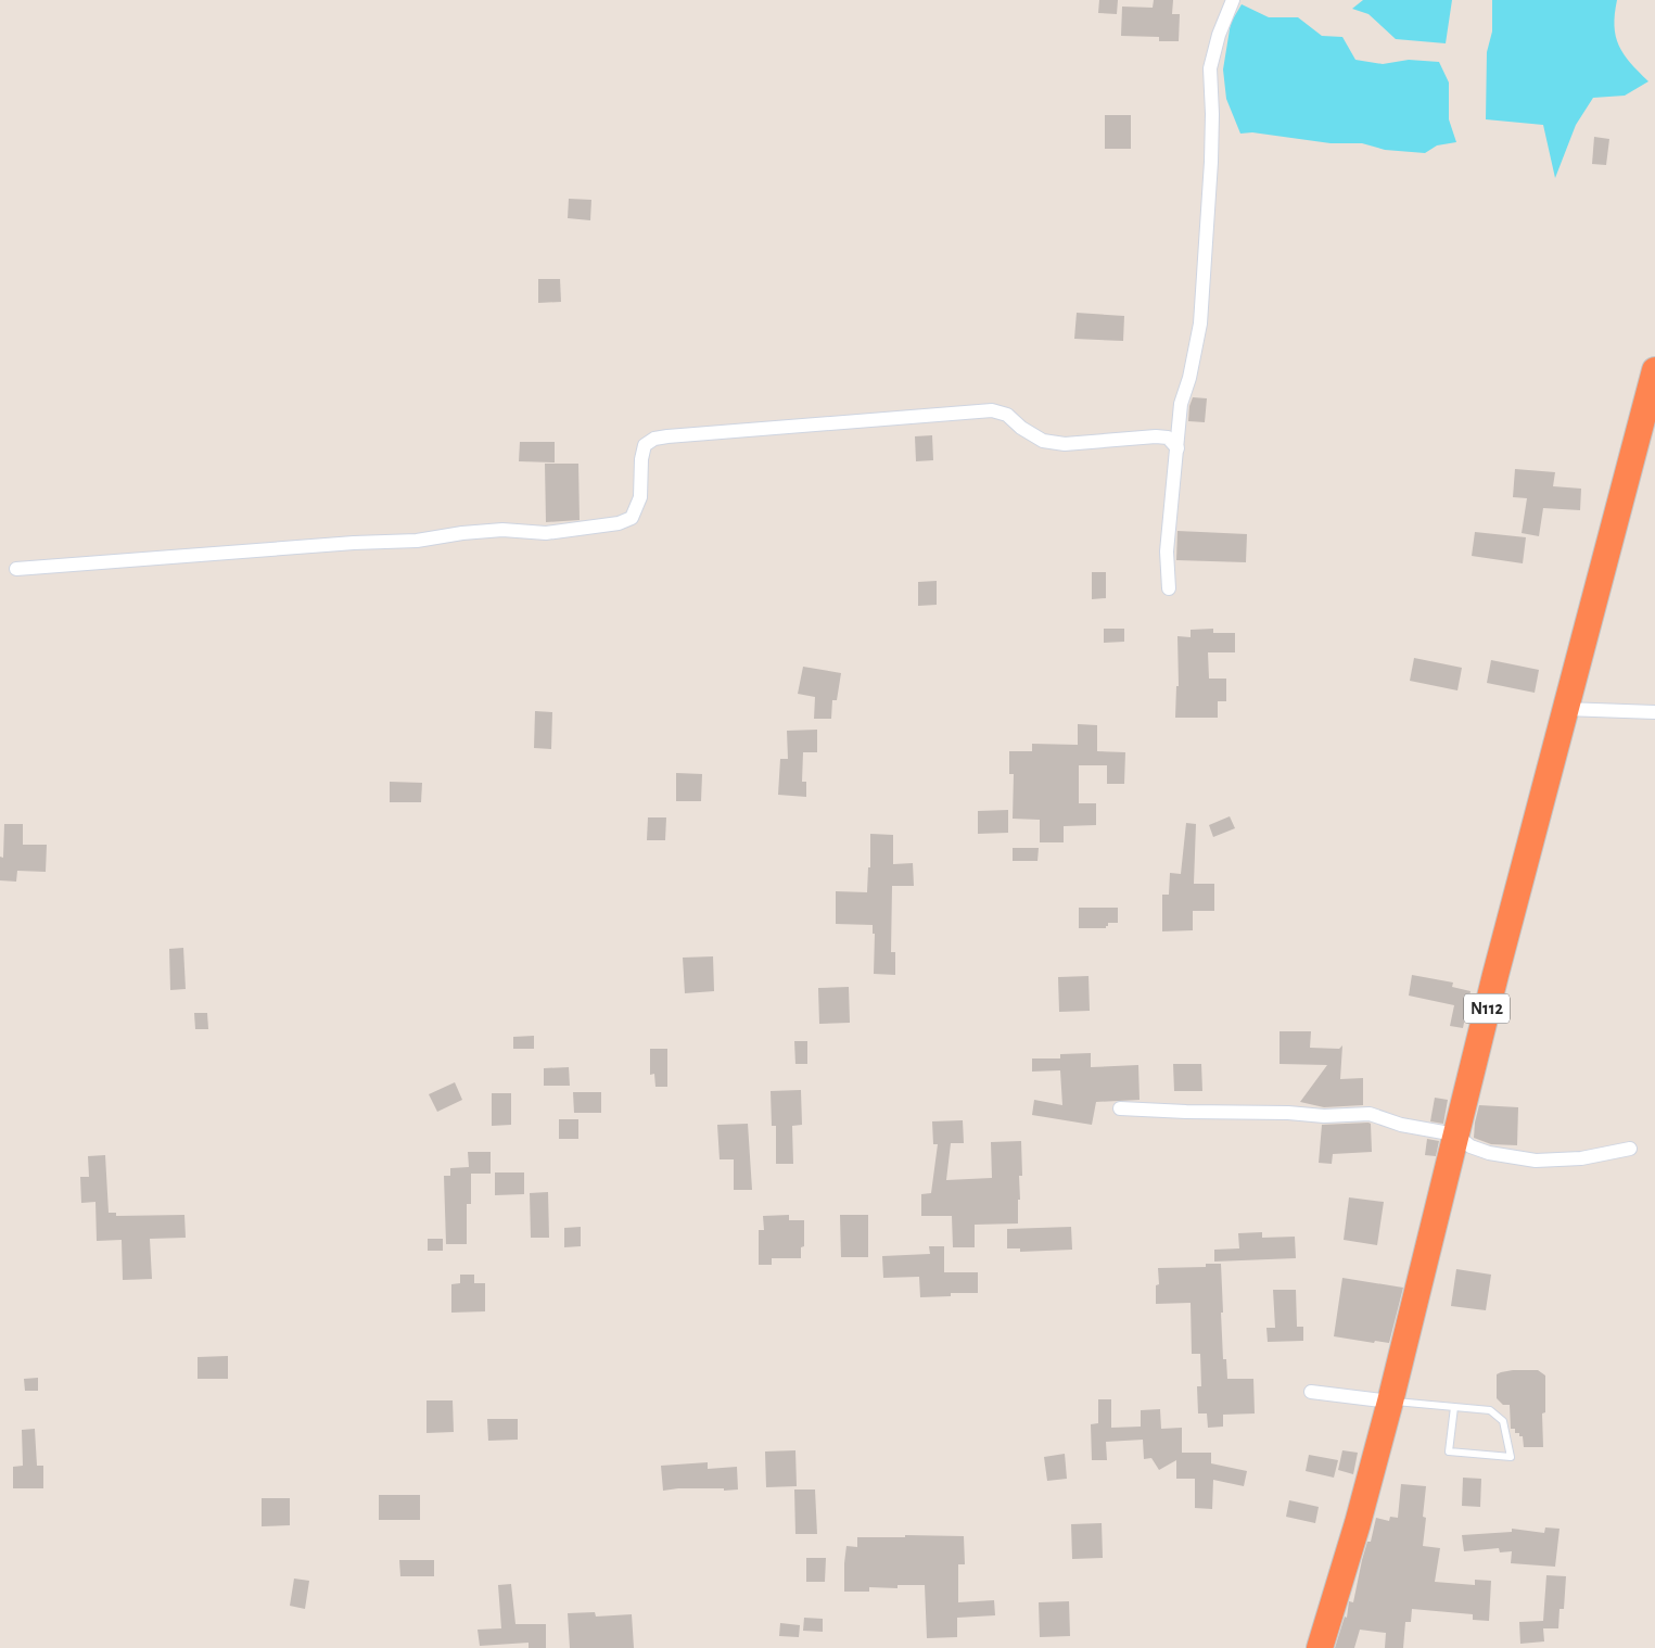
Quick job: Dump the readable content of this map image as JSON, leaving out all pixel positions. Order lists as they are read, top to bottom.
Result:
{
  "streets": {
    "highway": ["N112"]
  }
}
